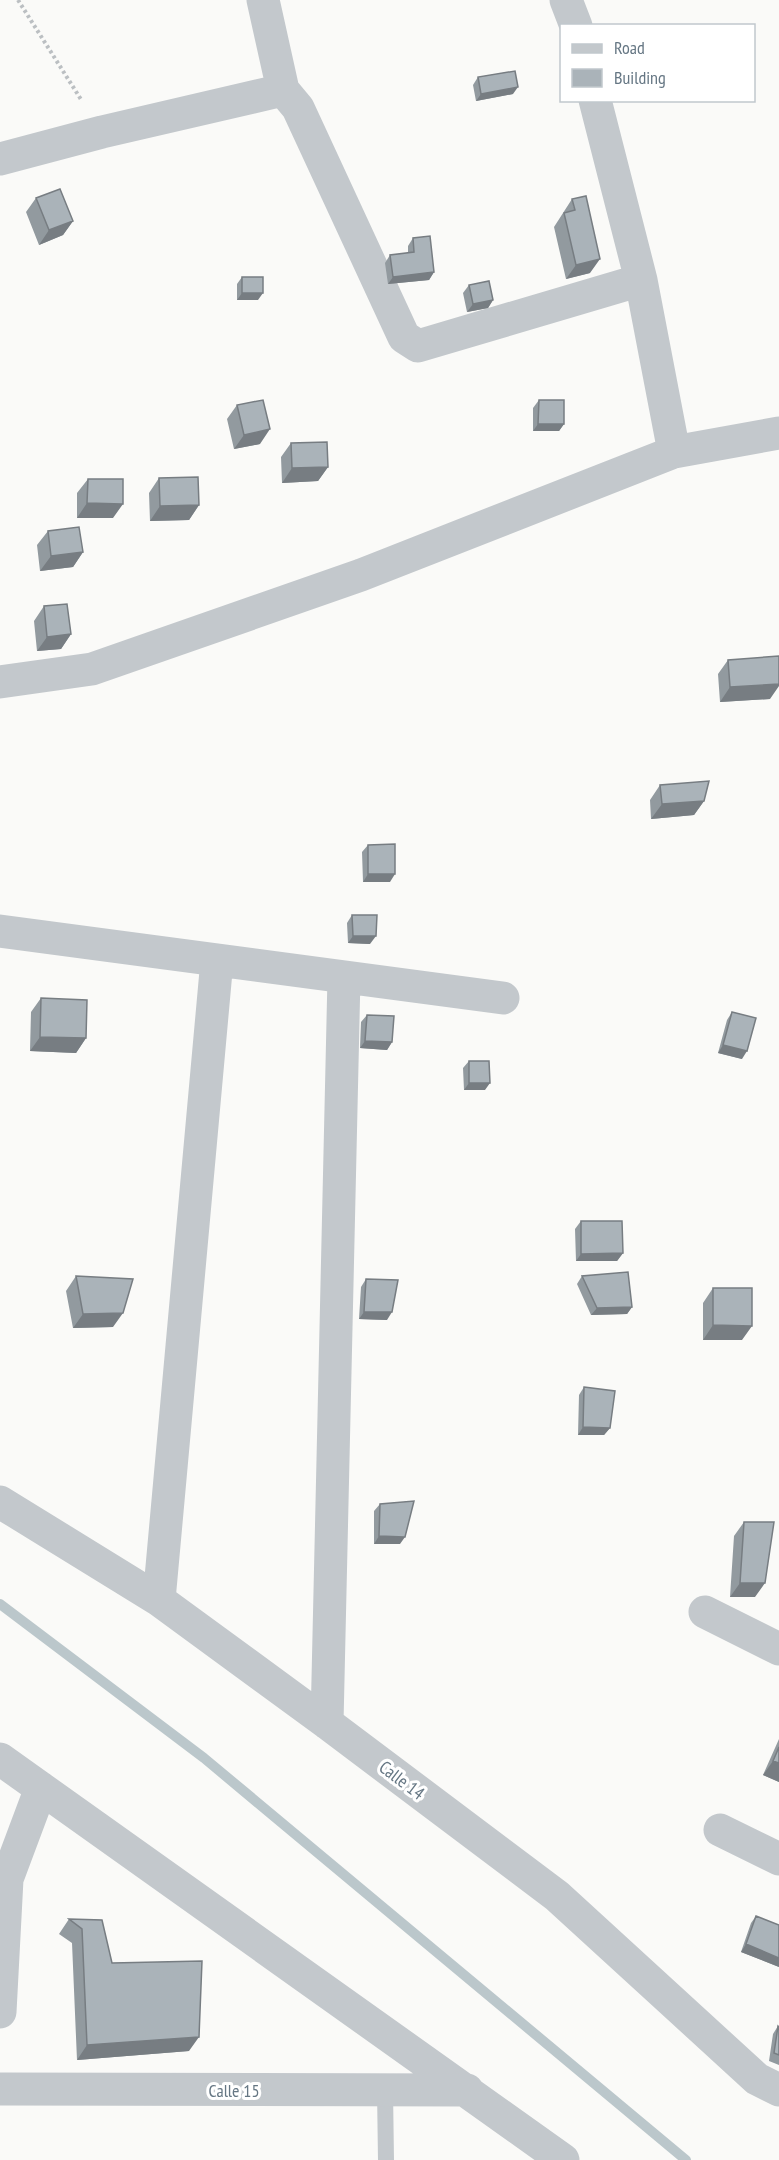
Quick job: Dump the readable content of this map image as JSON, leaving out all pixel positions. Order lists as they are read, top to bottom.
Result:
{
  "streets": {
    "street": ["Calle 14", "Calle 15"]
  },
  "legend": ["Road", "Building"]
}
